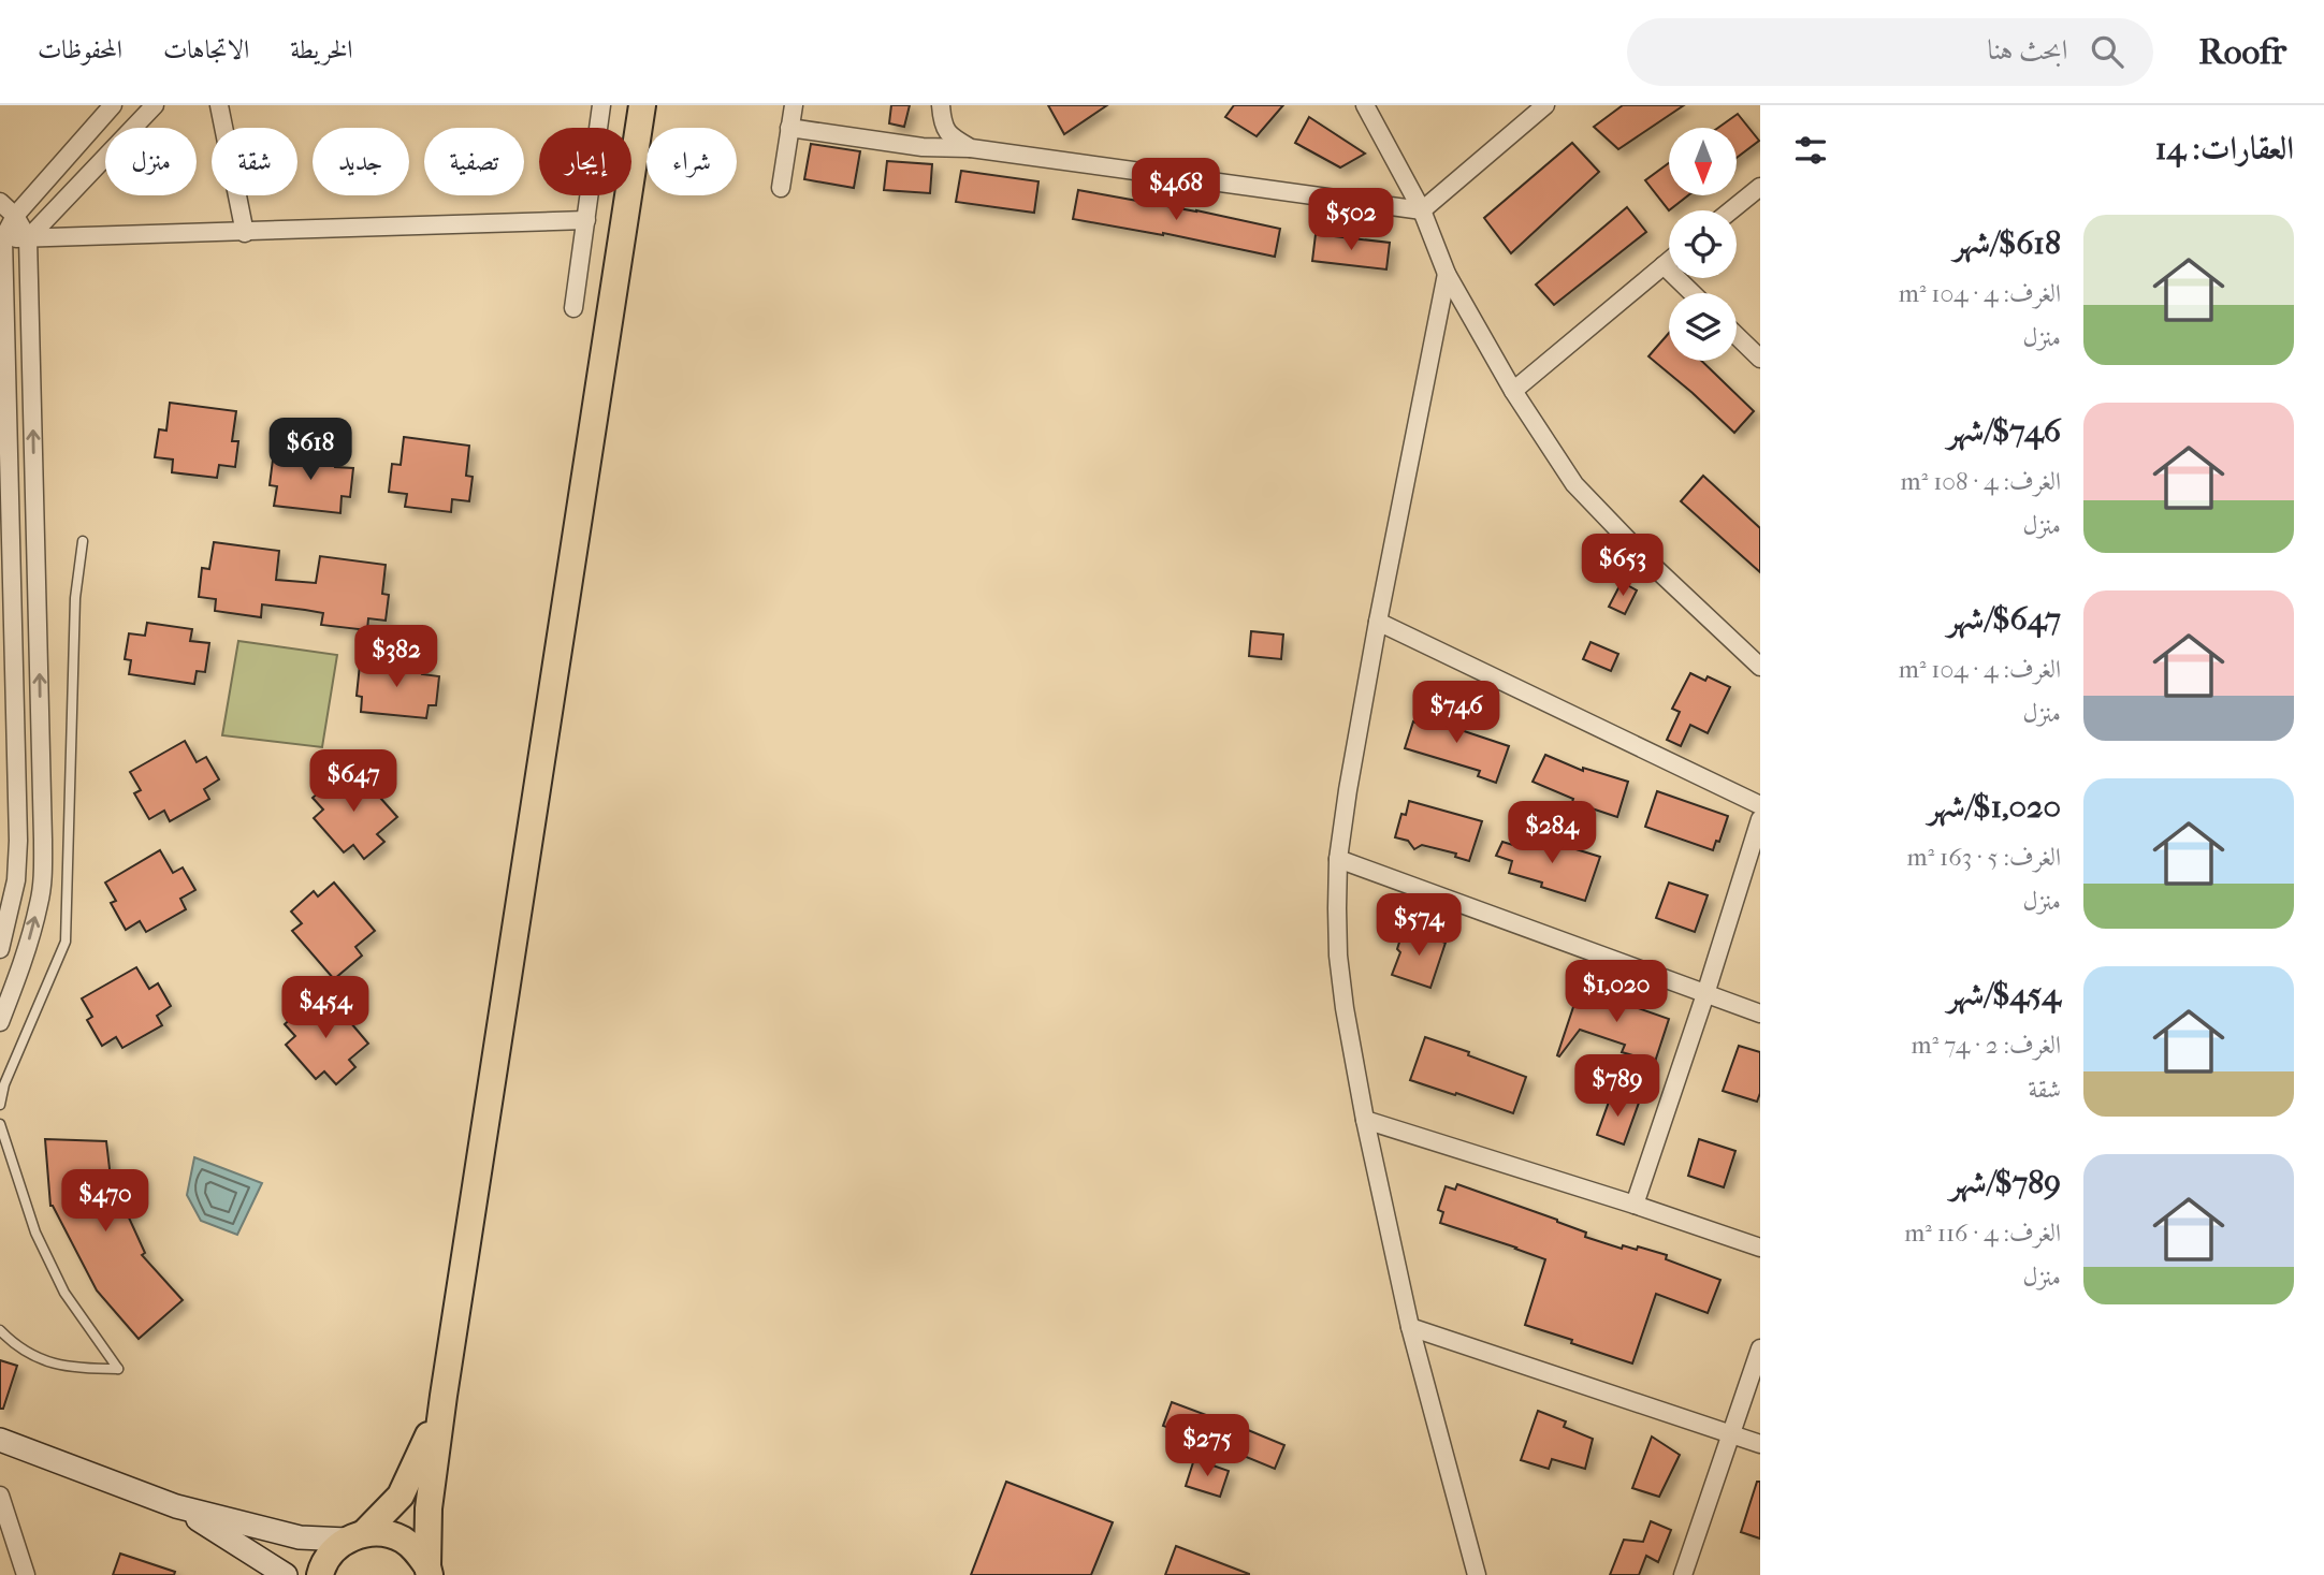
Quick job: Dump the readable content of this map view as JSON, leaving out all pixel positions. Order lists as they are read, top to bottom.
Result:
{
  "north": "bottom",
  "page": {
    "header": "Roofr",
    "search": "ابحث هنا",
    "nav": ["الخريطة", "الاتجاهات", "المحفوظات"],
    "heading": "العقارات: 14",
    "chip": [
      "شراء",
      "إيجار",
      "تصفية",
      "جديد",
      "شقة",
      "منزل"
    ],
    "price": [
      "$468",
      "$502",
      "$618",
      "$653",
      "$382",
      "$746",
      "$647",
      "$284",
      "$574",
      "$1,020",
      "$454",
      "$789",
      "$470",
      "$275"
    ],
    "list": [
      {
        "name": "$618/شهر",
        "note": "الغرف: 4 · 104 m² · منزل"
      },
      {
        "name": "$746/شهر",
        "note": "الغرف: 4 · 108 m² · منزل"
      },
      {
        "name": "$647/شهر",
        "note": "الغرف: 4 · 104 m² · منزل"
      },
      {
        "name": "$1,020/شهر",
        "note": "الغرف: 5 · 163 m² · منزل"
      },
      {
        "name": "$454/شهر",
        "note": "الغرف: 2 · 74 m² · شقة"
      },
      {
        "name": "$789/شهر",
        "note": "الغرف: 4 · 116 m² · منزل"
      }
    ]
  }
}
